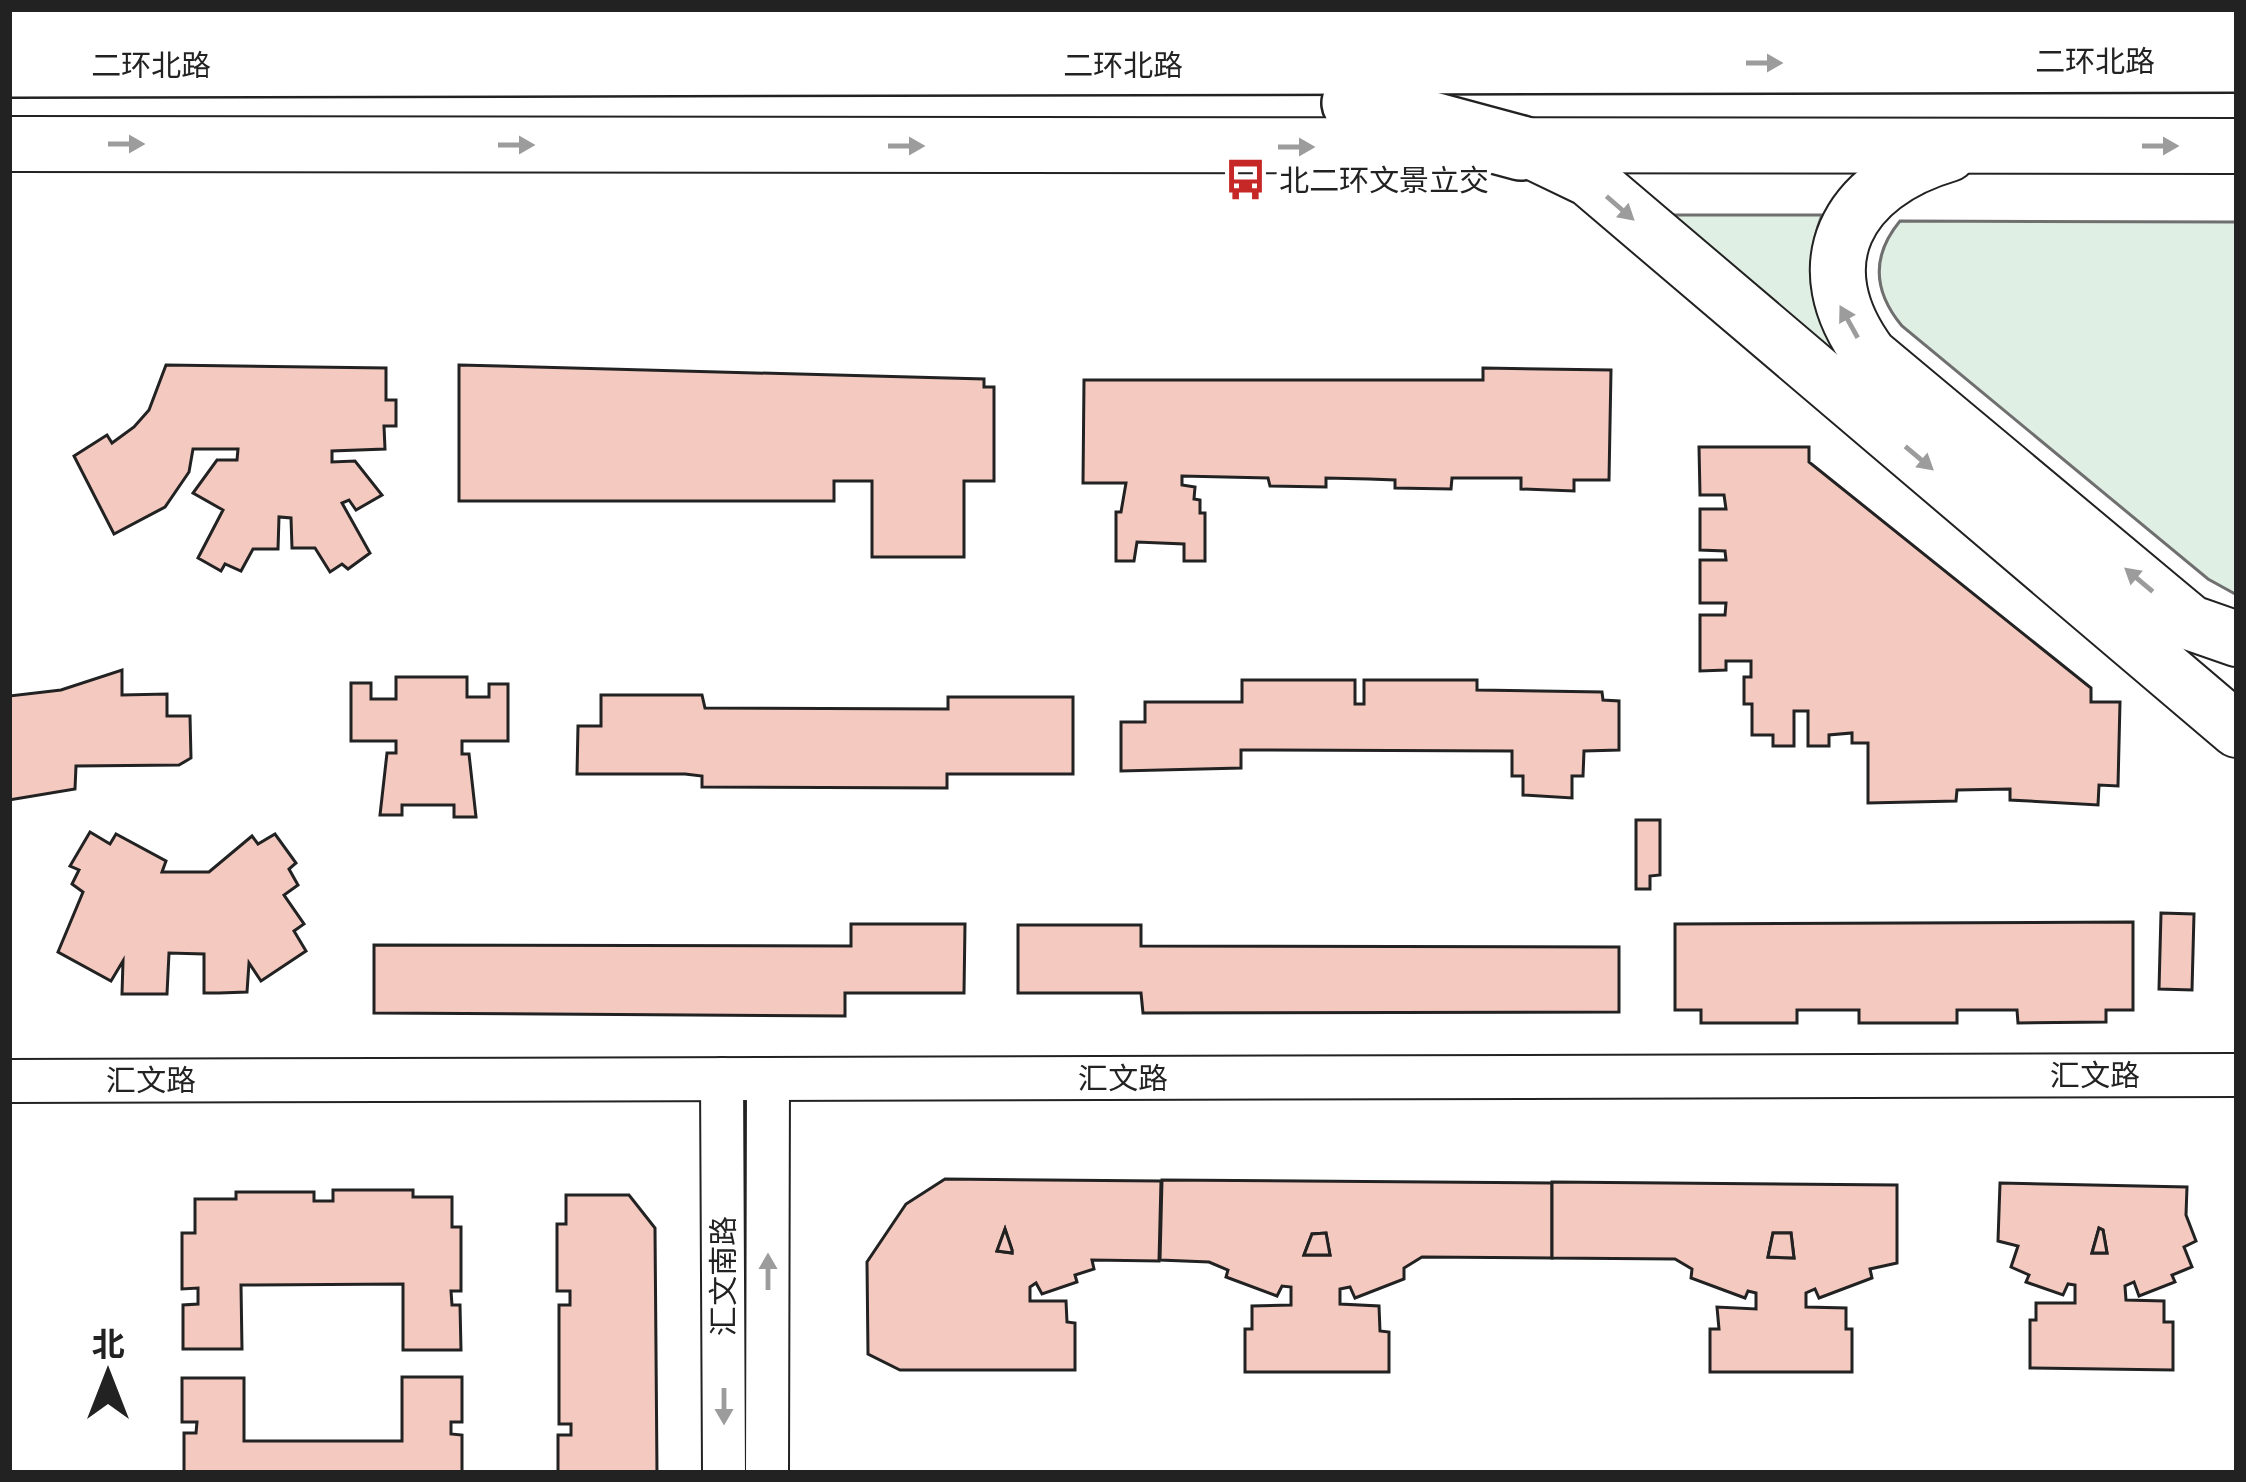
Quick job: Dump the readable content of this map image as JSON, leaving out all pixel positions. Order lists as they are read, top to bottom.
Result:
{
  "streets": {
    "highway": ["二环北路"],
    "street": ["汇文路", "汇文南路"]
  },
  "crossings": [
    ["汇文路", "汇文南路"]
  ],
  "places": {
    "bus stop": ["北二环文景立交"]
  },
  "north": "top"
}
